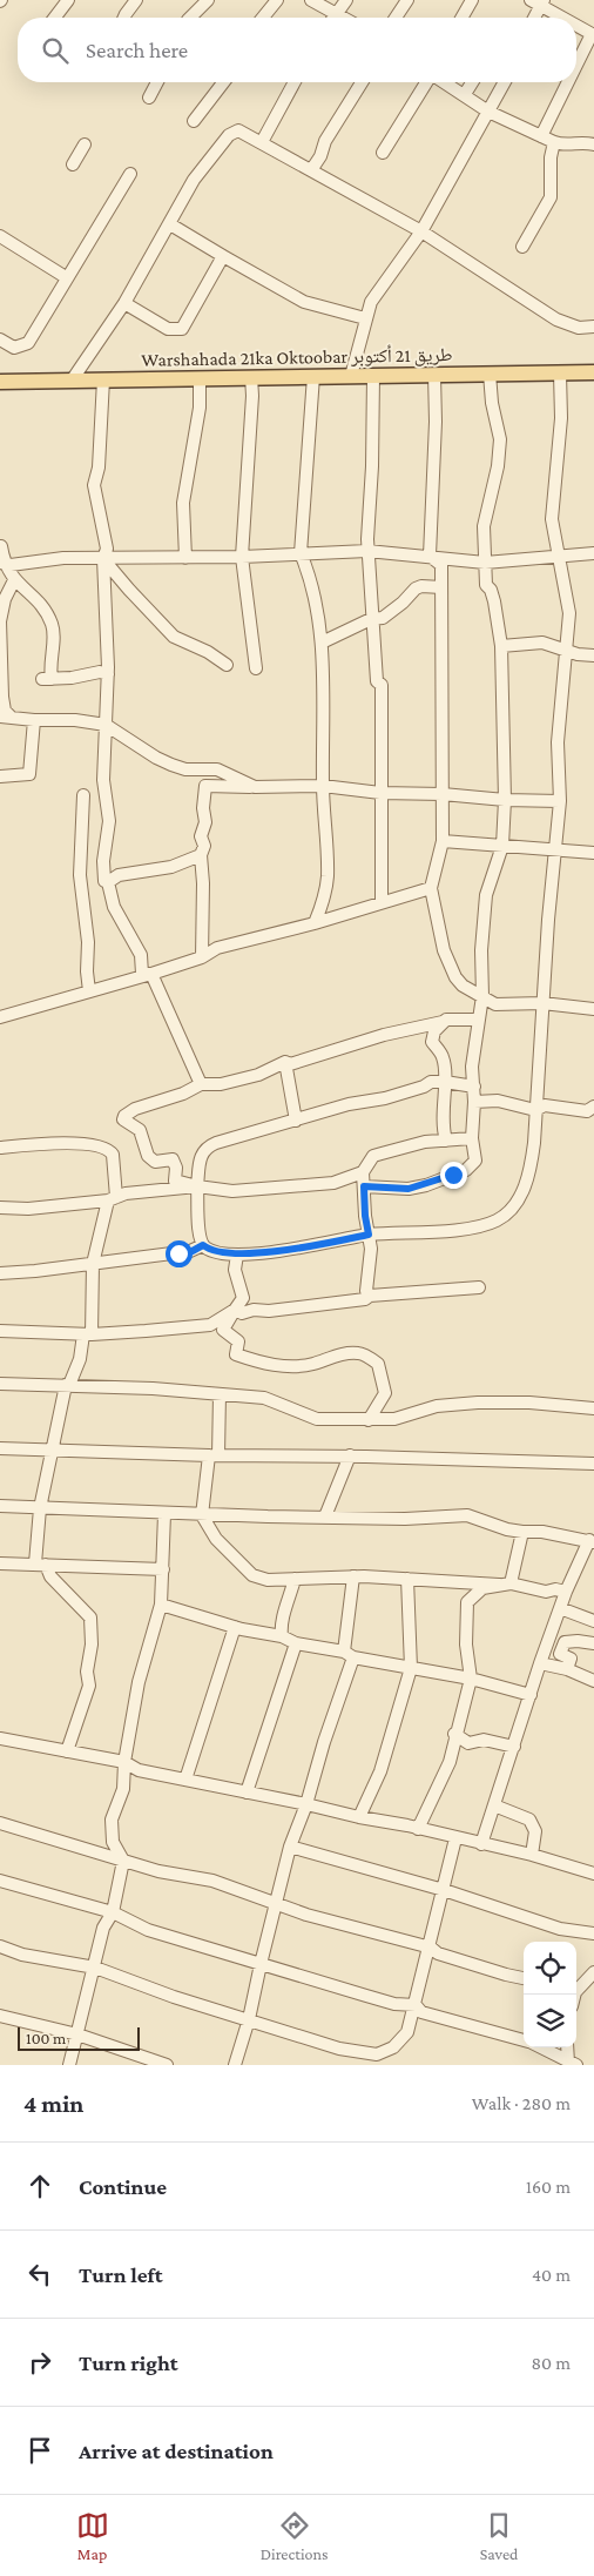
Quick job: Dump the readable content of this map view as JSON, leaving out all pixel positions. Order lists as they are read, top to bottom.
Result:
{
  "streets": {
    "main road": ["Warshahada 21ka Oktoobar طريق 21 أكتوبر"]
  },
  "scale_bar": "100 m",
  "page": {
    "search": "Search here",
    "scale": "100 m",
    "heading": ["4 min", "Walk · 280 m"],
    "list": [
      ["Continue", "160 m"],
      ["Turn left", "40 m"],
      ["Turn right", "80 m"],
      "Arrive at destination"
    ],
    "nav": ["Map", "Directions", "Saved"]
  }
}
